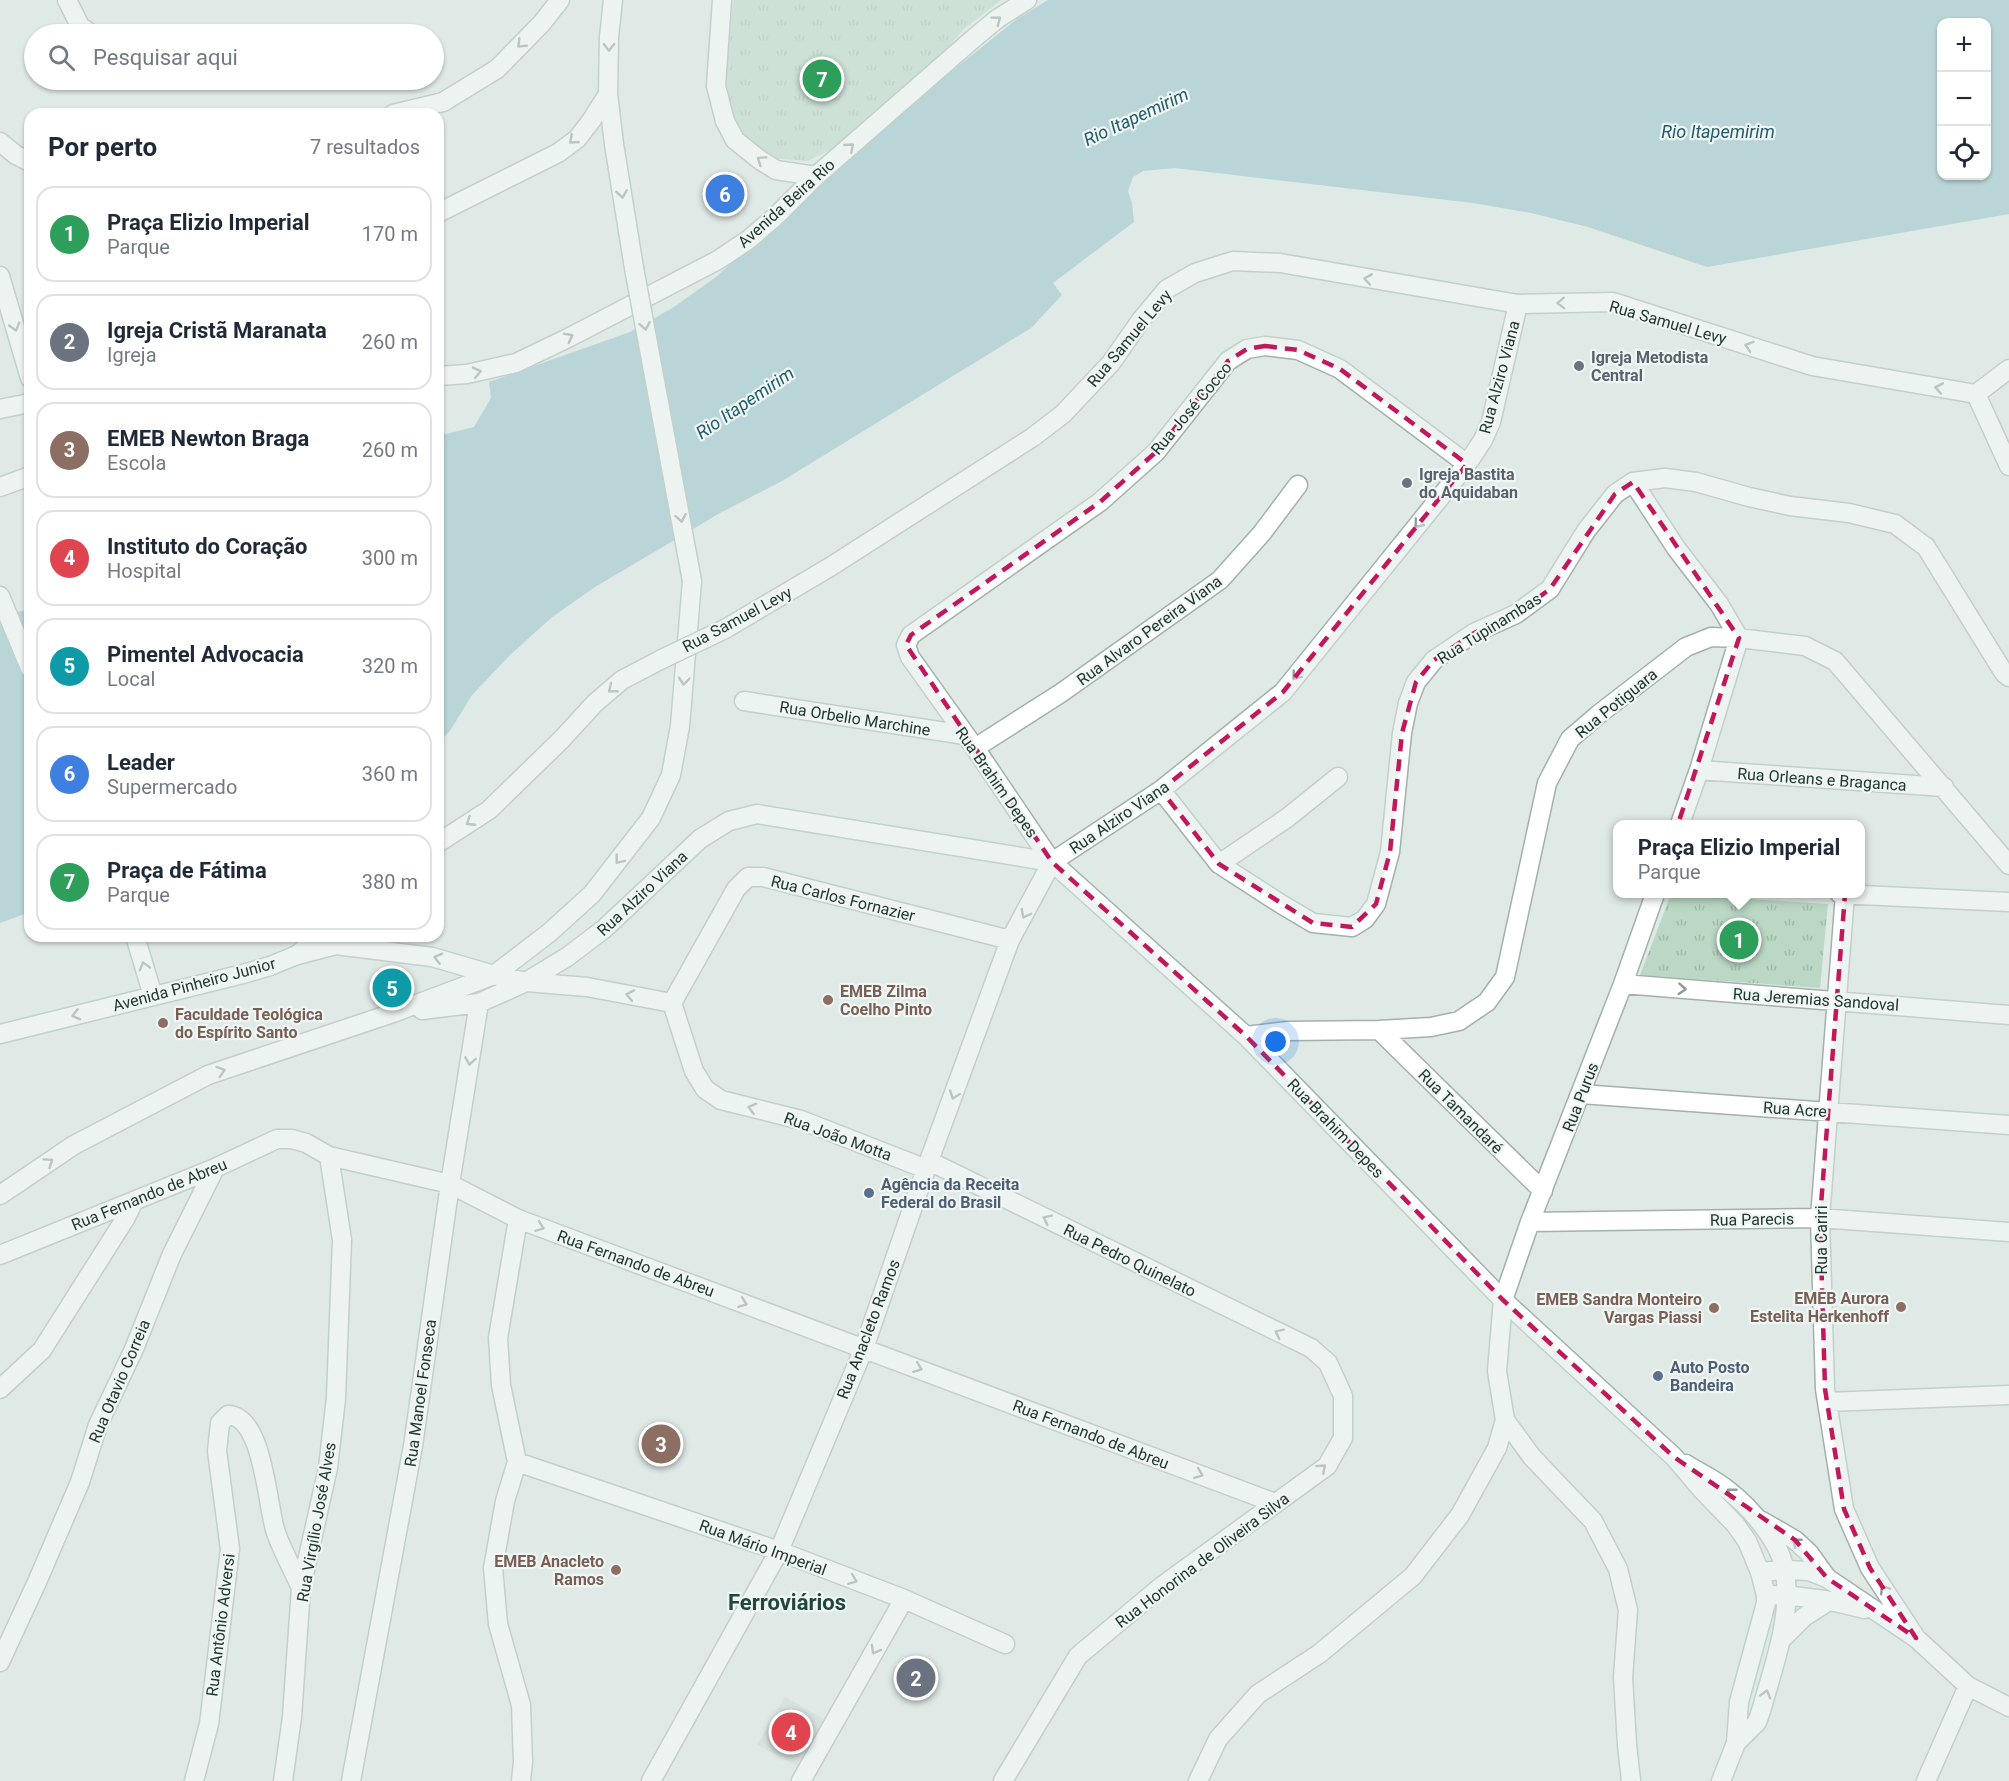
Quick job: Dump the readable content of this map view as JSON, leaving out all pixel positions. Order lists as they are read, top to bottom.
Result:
{
  "streets": {
    "street": [
      "Avenida Beira Rio",
      "Rua Samuel Levy",
      "Rua Alziro Viana",
      "Rua José Cocco",
      "Rua Tupinambas",
      "Rua Alvaro Pereira Viana",
      "Rua Potiguara",
      "Rua Orbelio Marchine",
      "Rua Orleans e Braganca",
      "Rua Brahim Depes",
      "Rua Carlos Fornazier",
      "Avenida Pinheiro Junior",
      "Rua Jeremias Sandoval",
      "Rua Purus",
      "Rua Acre",
      "Rua Tamandaré",
      "Rua João Motta",
      "Rua Fernando de Abreu",
      "Rua Parecis",
      "Rua Cariri",
      "Rua Pedro Quinelato",
      "Rua Anacleto Ramos",
      "Rua Otavio Correia",
      "Rua Manoel Fonseca",
      "Rua Virgílio José Alves",
      "Rua Mário Imperial",
      "Rua Honorina de Oliveira Silva",
      "Rua Antônio Adversi"
    ]
  },
  "crossings": [
    ["Rua Samuel Levy", "Rua Alziro Viana"],
    ["Rua Alziro Viana", "Rua José Cocco"],
    ["Rua Alziro Viana", "Rua Tupinambas"],
    ["Rua Alziro Viana", "Rua Brahim Depes"],
    ["Rua Alziro Viana", "Avenida Pinheiro Junior"],
    ["Rua Alziro Viana", "Rua Anacleto Ramos"],
    ["Rua Alziro Viana", "Rua Manoel Fonseca"],
    ["Rua José Cocco", "Rua Brahim Depes"],
    ["Rua Alvaro Pereira Viana", "Rua Orbelio Marchine"],
    ["Rua Alvaro Pereira Viana", "Rua Brahim Depes"],
    ["Rua Potiguara", "Rua Orleans e Braganca"],
    ["Rua Potiguara", "Rua Brahim Depes"],
    ["Rua Potiguara", "Rua Tamandaré"],
    ["Rua Orbelio Marchine", "Rua Brahim Depes"],
    ["Rua Brahim Depes", "Rua Purus"],
    ["Rua Brahim Depes", "Rua Anacleto Ramos"],
    ["Rua Carlos Fornazier", "Rua João Motta"],
    ["Rua Carlos Fornazier", "Rua Anacleto Ramos"],
    ["Rua Jeremias Sandoval", "Rua Purus"],
    ["Rua Jeremias Sandoval", "Rua Cariri"],
    ["Rua Purus", "Rua Acre"],
    ["Rua Purus", "Rua Tamandaré"],
    ["Rua Purus", "Rua Parecis"],
    ["Rua Acre", "Rua Cariri"],
    ["Rua João Motta", "Rua Pedro Quinelato"],
    ["Rua João Motta", "Rua Anacleto Ramos"],
    ["Rua Fernando de Abreu", "Rua Anacleto Ramos"],
    ["Rua Fernando de Abreu", "Rua Otavio Correia"],
    ["Rua Fernando de Abreu", "Rua Manoel Fonseca"],
    ["Rua Fernando de Abreu", "Rua Virgílio José Alves"],
    ["Rua Fernando de Abreu", "Rua Honorina de Oliveira Silva"],
    ["Rua Parecis", "Rua Cariri"],
    ["Rua Pedro Quinelato", "Rua Anacleto Ramos"],
    ["Rua Pedro Quinelato", "Rua Honorina de Oliveira Silva"],
    ["Rua Anacleto Ramos", "Rua Mário Imperial"],
    ["Rua Virgílio José Alves", "Rua Antônio Adversi"]
  ],
  "one_way": [
    "Avenida Beira Rio",
    "Rua Samuel Levy",
    "Rua Jeremias Sandoval",
    "Rua João Motta",
    "Rua Fernando de Abreu",
    "Rua Pedro Quinelato"
  ],
  "districts": ["Ferroviários"],
  "water": ["Rio Itapemirim"],
  "places": [
    "Igreja Metodista Central",
    "Igreja Bastita do Aquidaban",
    "EMEB Zilma Coelho Pinto",
    "Faculdade Teológica do Espírito Santo",
    "Agência da Receita Federal do Brasil",
    "EMEB Aurora Estelita Herkenhoff",
    "EMEB Sandra Monteiro Vargas Piassi",
    "Auto Posto Bandeira",
    "EMEB Anacleto Ramos"
  ],
  "page": {
    "map_buttons": ["+", "−"],
    "search": "Pesquisar aqui",
    "pins": [
      "7",
      "6",
      "1",
      "5",
      "3",
      "2",
      "4"
    ],
    "heading": ["Por perto", "7 resultados"],
    "list": [
      {
        "mark": "1",
        "name": "Praça Elizio Imperial",
        "note": "Parque",
        "value": "170 m"
      },
      {
        "mark": "2",
        "name": "Igreja Cristã Maranata",
        "note": "Igreja",
        "value": "260 m"
      },
      {
        "mark": "3",
        "name": "EMEB Newton Braga",
        "note": "Escola",
        "value": "260 m"
      },
      {
        "mark": "4",
        "name": "Instituto do Coração",
        "note": "Hospital",
        "value": "300 m"
      },
      {
        "mark": "5",
        "name": "Pimentel Advocacia",
        "note": "Local",
        "value": "320 m"
      },
      {
        "mark": "6",
        "name": "Leader",
        "note": "Supermercado",
        "value": "360 m"
      },
      {
        "mark": "7",
        "name": "Praça de Fátima",
        "note": "Parque",
        "value": "380 m"
      }
    ],
    "popup": ["Praça Elizio Imperial", "Parque"]
  }
}
